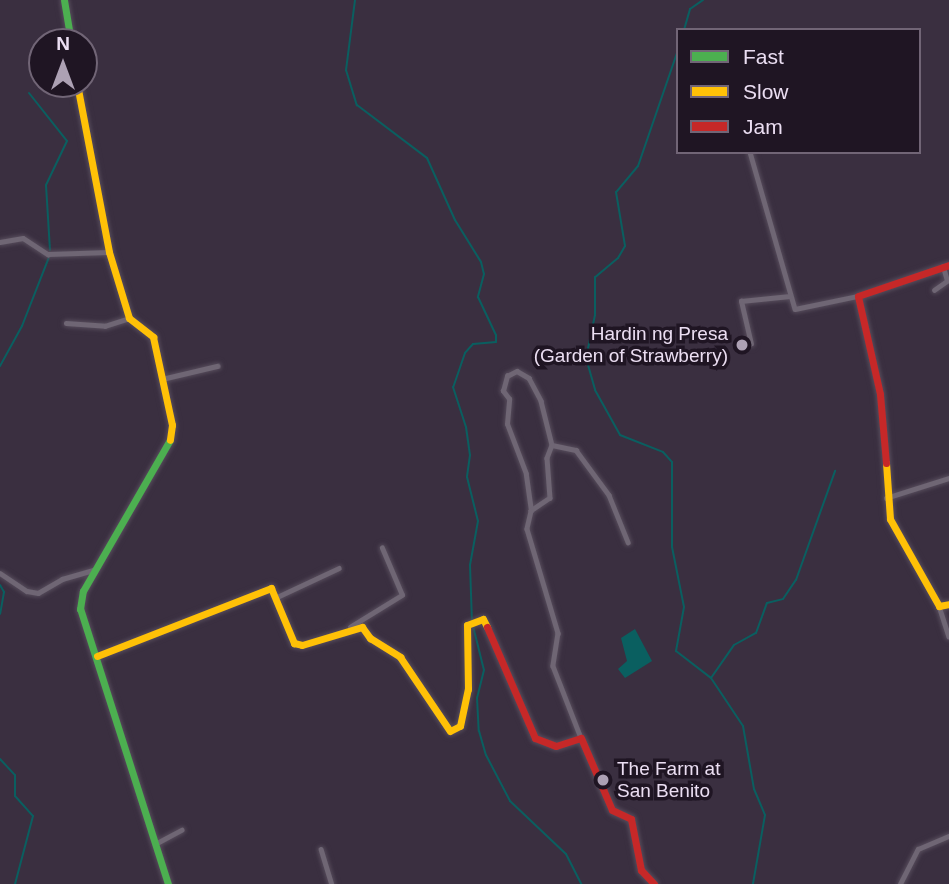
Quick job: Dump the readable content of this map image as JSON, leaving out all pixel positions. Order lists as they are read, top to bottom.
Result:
{
  "places": ["Hardin ng Presa (Garden of Strawberry)", "The Farm at San Benito"],
  "legend": ["Fast", "Slow", "Jam"],
  "north": "top"
}
